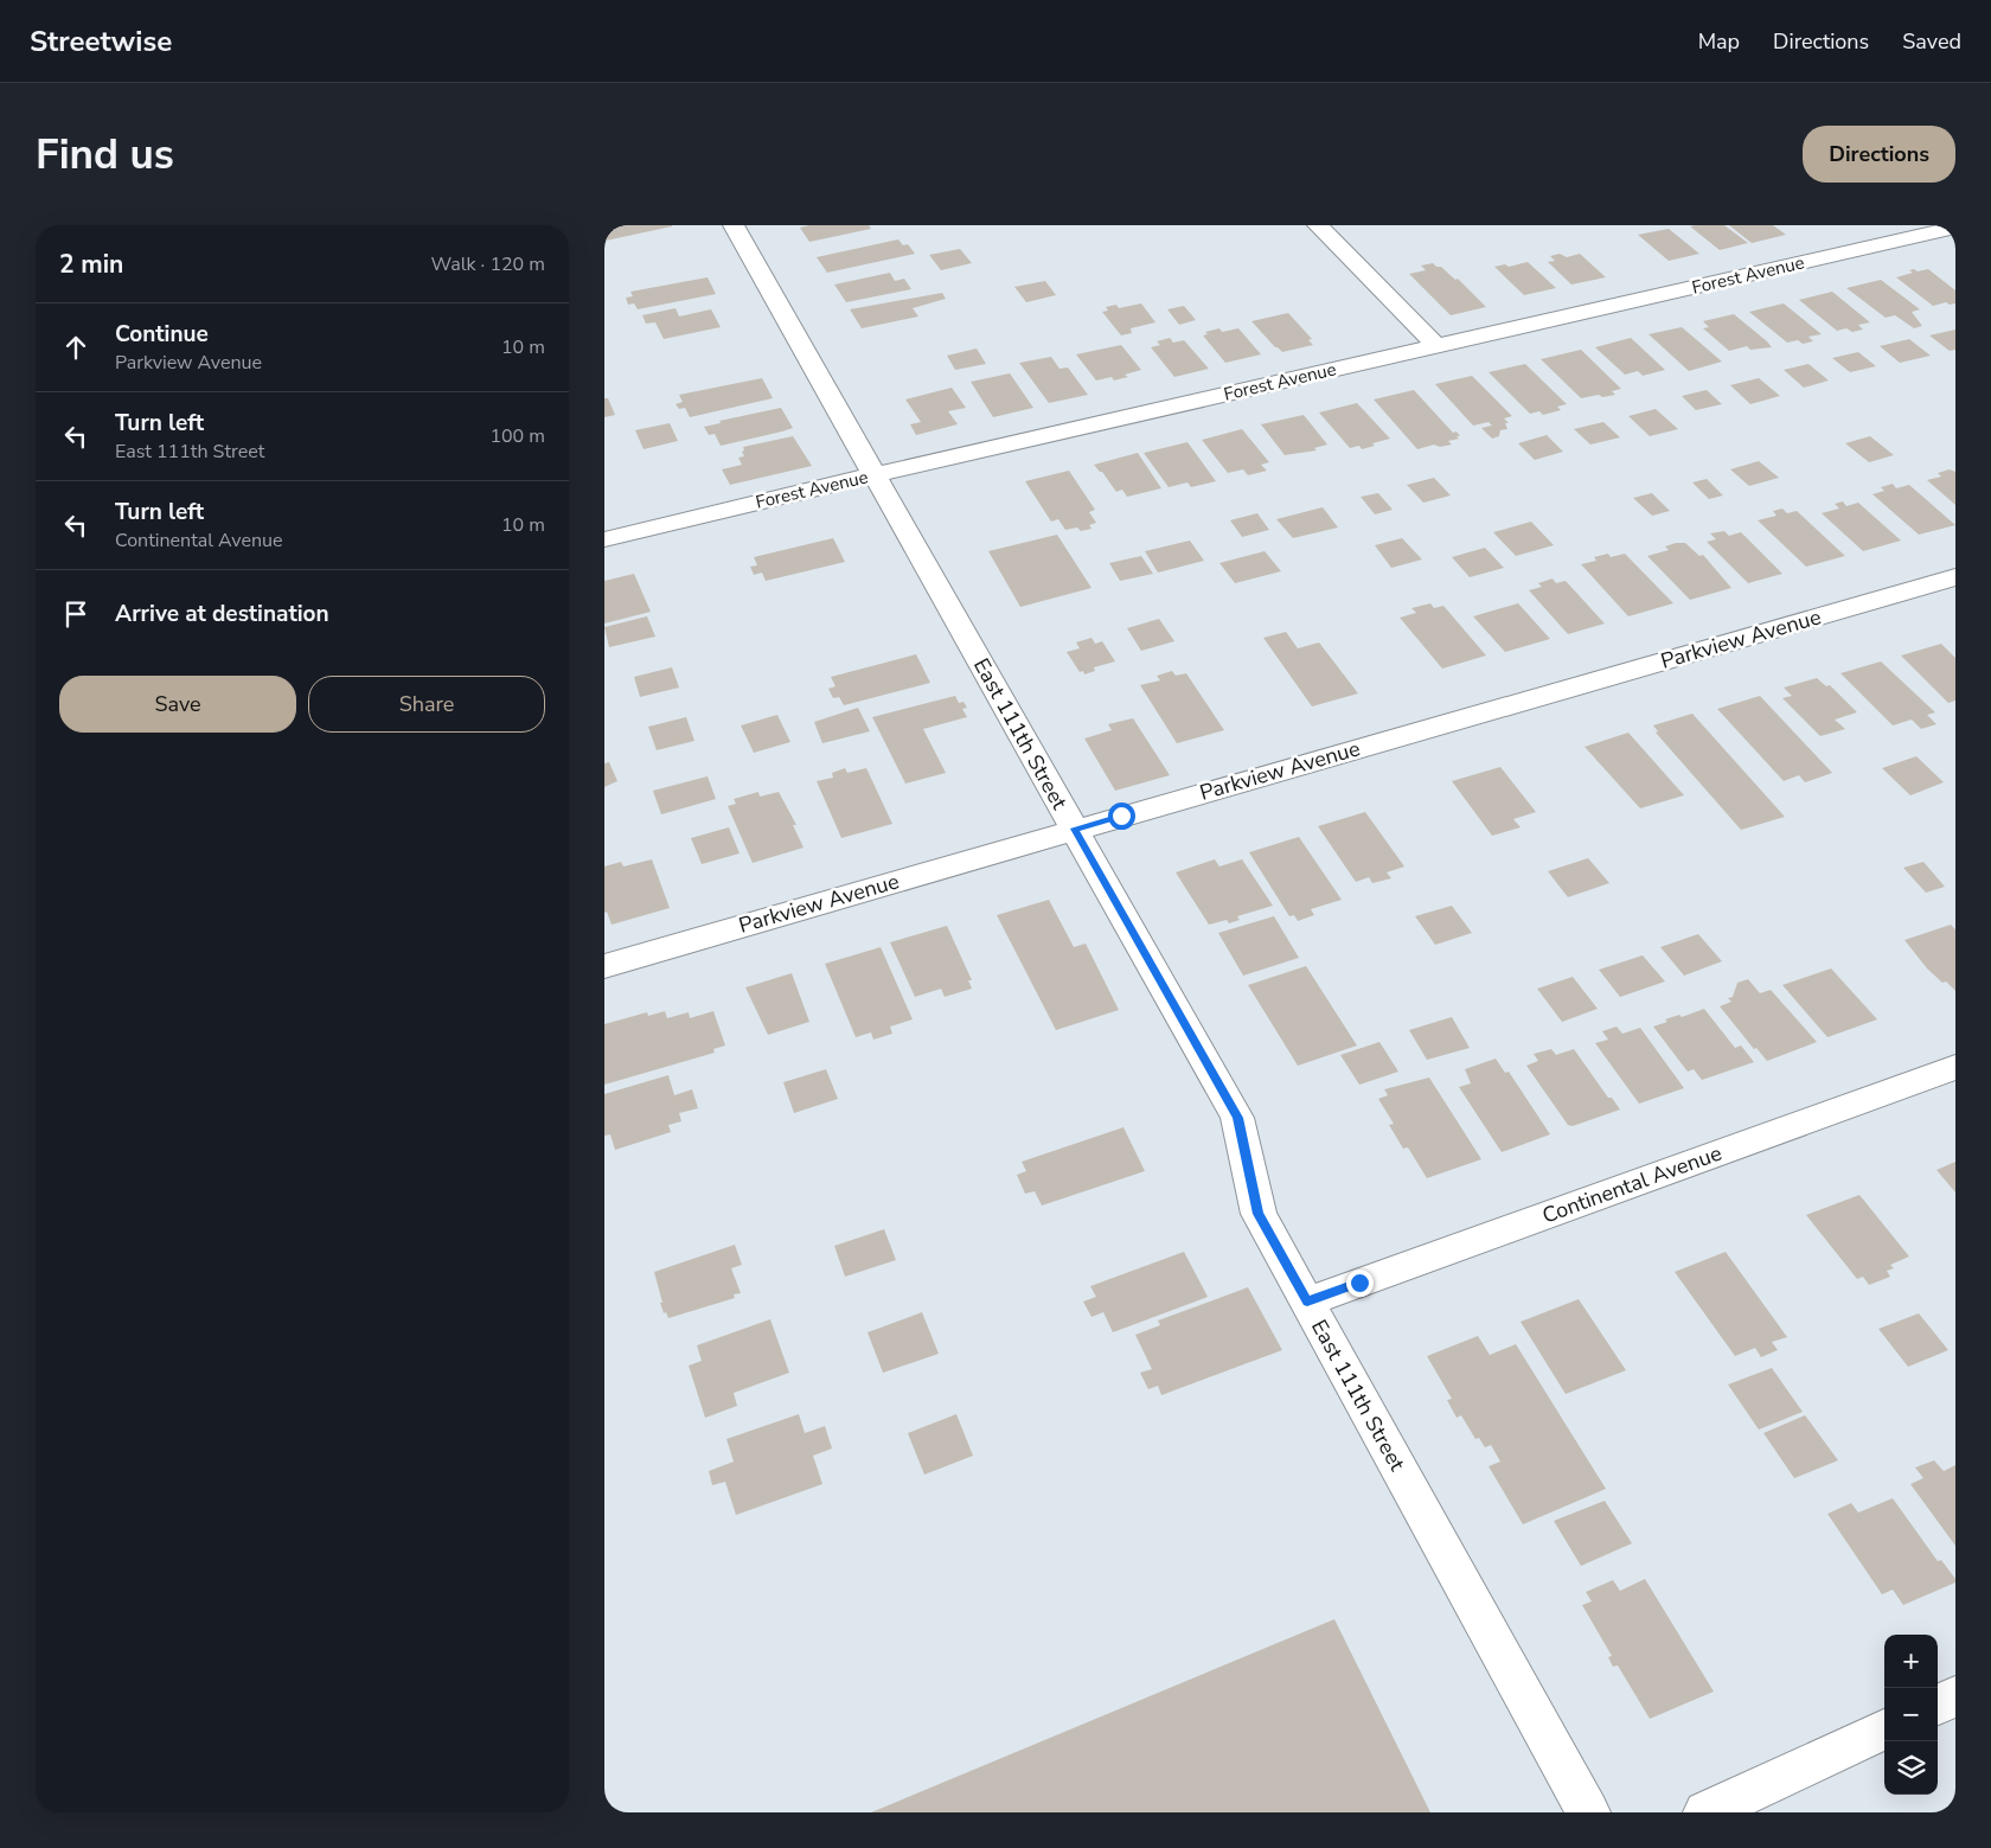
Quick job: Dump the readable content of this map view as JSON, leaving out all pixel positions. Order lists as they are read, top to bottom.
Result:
{
  "streets": {
    "street": [
      "Forest Avenue",
      "Parkview Avenue",
      "East 111th Street",
      "Continental Avenue"
    ]
  },
  "crossings": [
    ["Forest Avenue", "East 111th Street"],
    ["Parkview Avenue", "East 111th Street"],
    ["East 111th Street", "Continental Avenue"]
  ],
  "page": {
    "header": "Streetwise",
    "nav": ["Map", "Directions", "Saved"],
    "buttons": [
      "Directions",
      ["Save", "Share"]
    ],
    "title": "Find us",
    "heading": ["2 min", "Walk · 120 m"],
    "list": [
      ["Continue", "Parkview Avenue", "10 m"],
      ["Turn left", "East 111th Street", "100 m"],
      ["Turn left", "Continental Avenue", "10 m"],
      "Arrive at destination"
    ],
    "map_buttons": ["+", "−"]
  }
}
